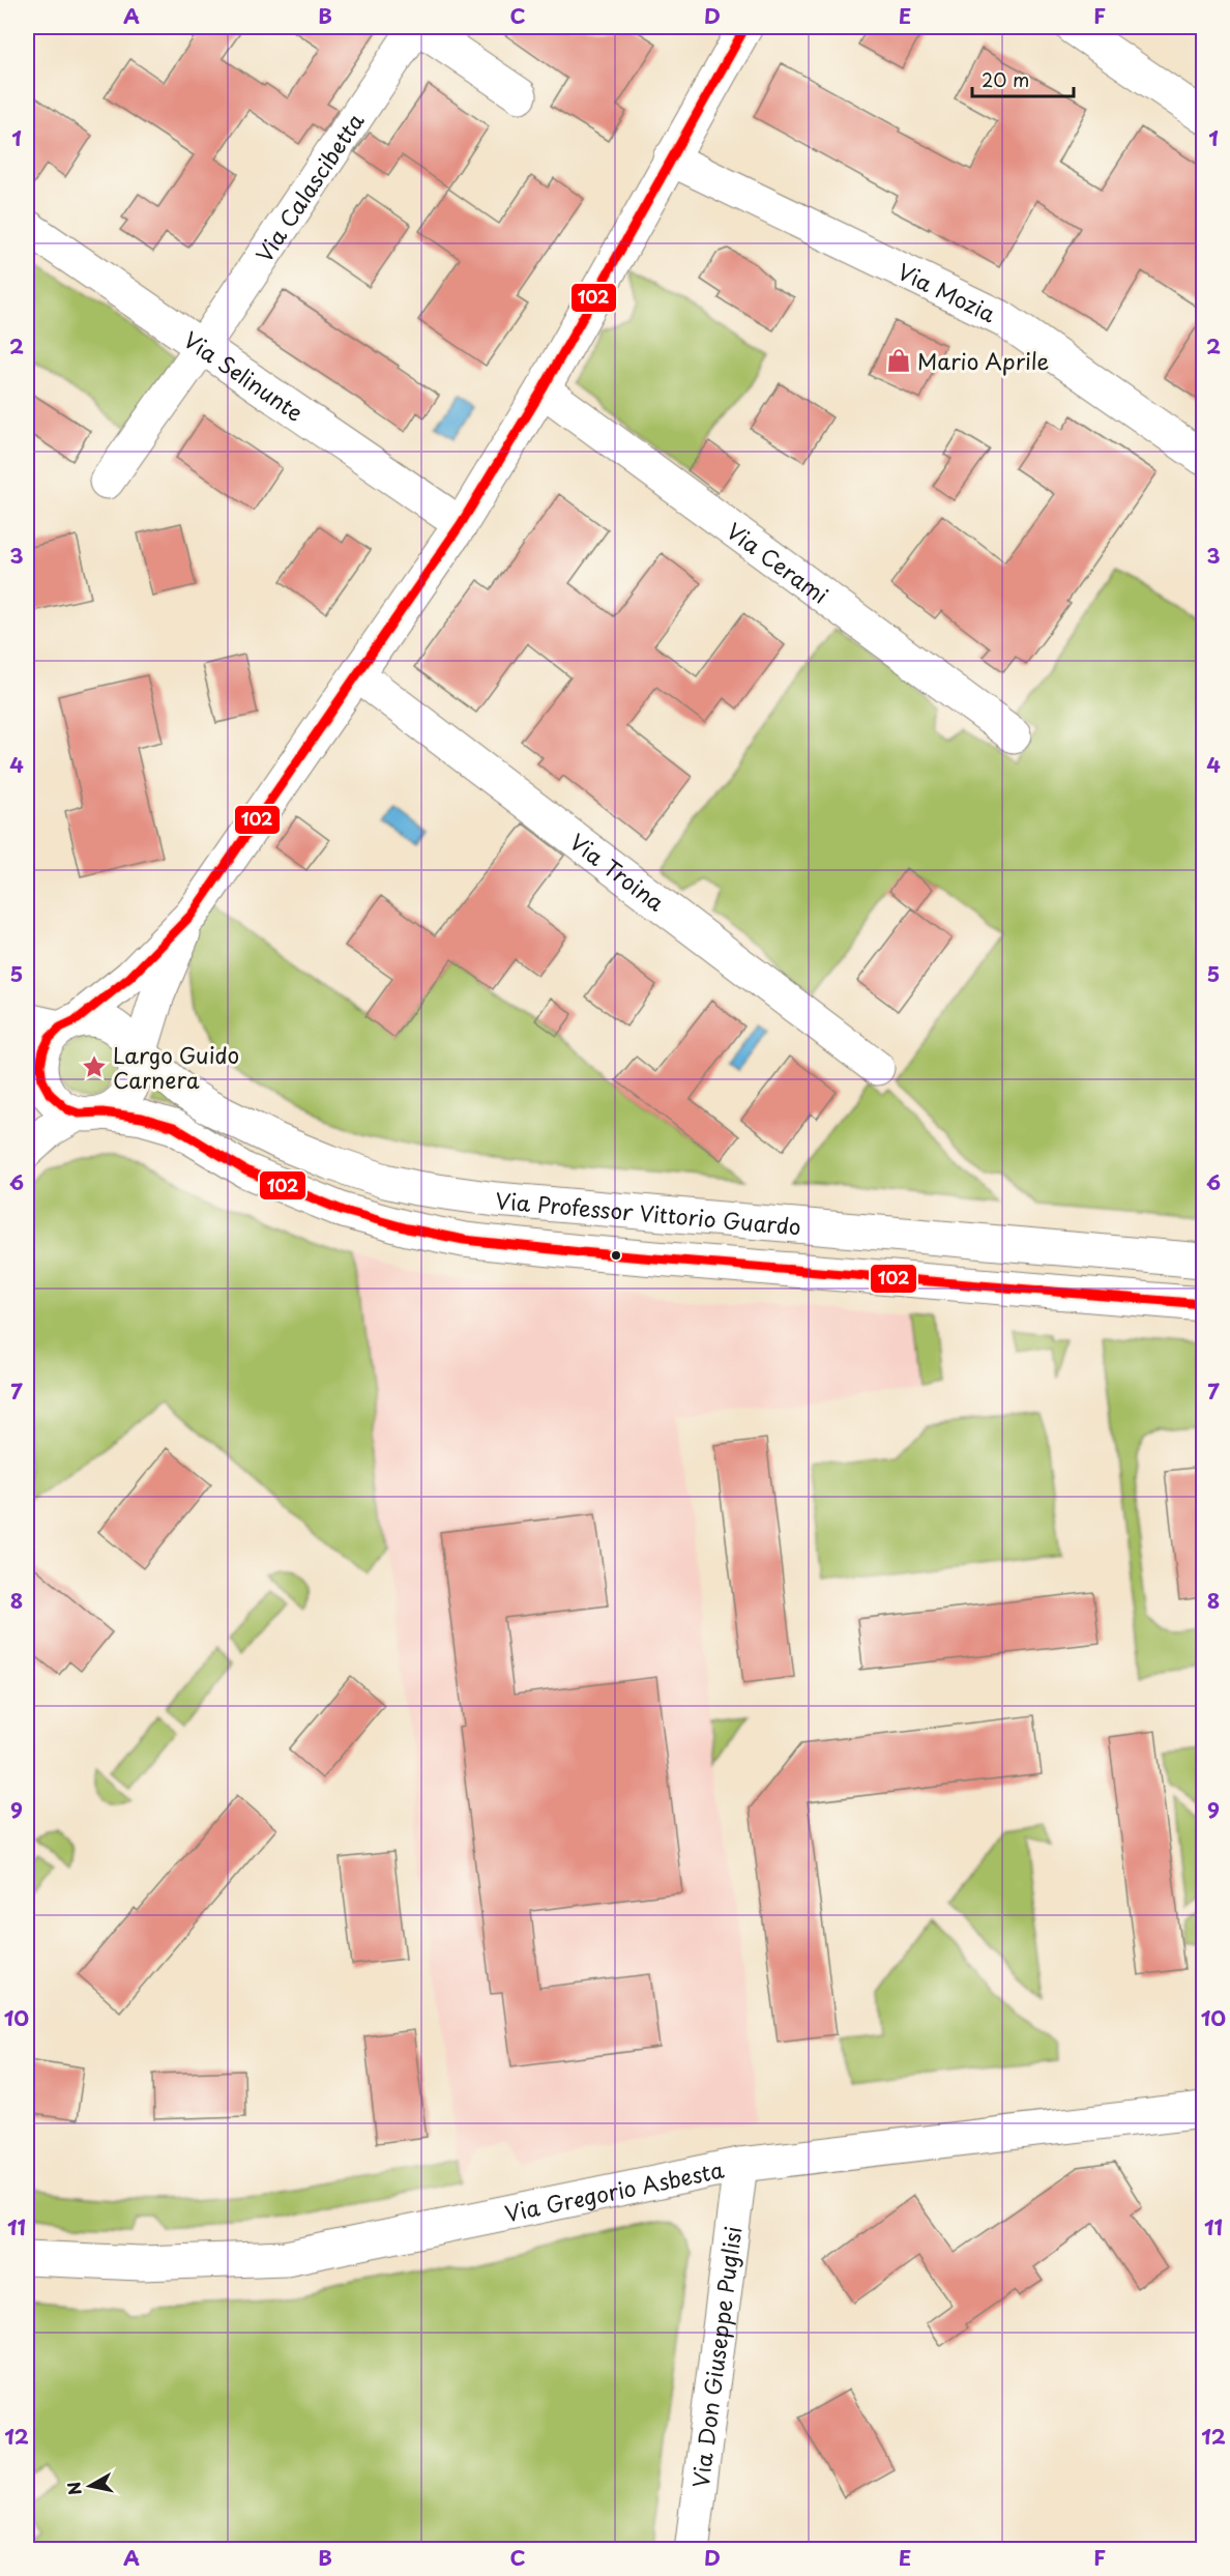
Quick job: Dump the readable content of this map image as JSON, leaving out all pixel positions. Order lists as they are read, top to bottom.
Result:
{
  "streets": {
    "street": [
      "Via Calascibetta",
      "Via Mozia",
      "Via Selinunte",
      "Via Cerami",
      "Via Troina",
      "Via Professor Vittorio Guardo",
      "Via Gregorio Asbesta",
      "Via Don Giuseppe Puglisi"
    ]
  },
  "crossings": [
    ["Via Calascibetta", "Via Selinunte"],
    ["Via Gregorio Asbesta", "Via Don Giuseppe Puglisi"]
  ],
  "places": {
    "shop": ["Mario Aprile"],
    "place": ["Largo Guido Carnera"]
  },
  "lines": ["transit line 102"],
  "scale_bar": "20 m",
  "north": "left",
  "grid": {
    "columns": [
      "A",
      "B",
      "C",
      "D",
      "E",
      "F"
    ],
    "rows": [
      "1",
      "2",
      "3",
      "4",
      "5",
      "6",
      "7",
      "8",
      "9",
      "10",
      "11",
      "12"
    ]
  }
}
